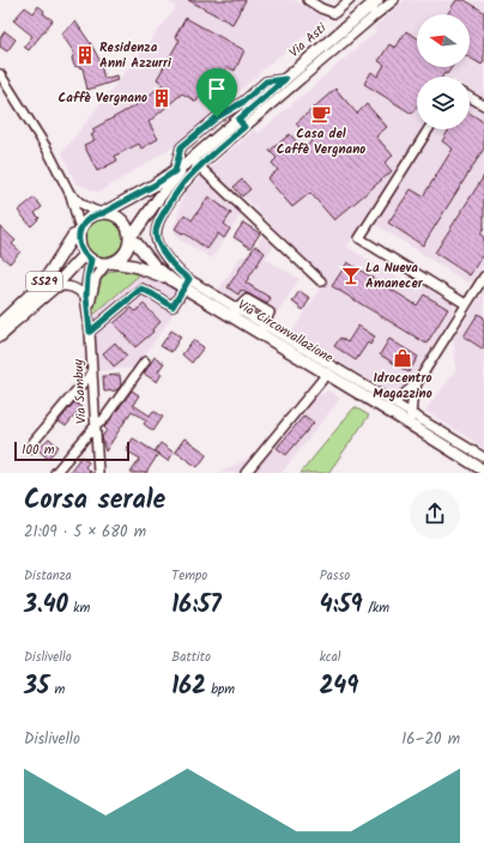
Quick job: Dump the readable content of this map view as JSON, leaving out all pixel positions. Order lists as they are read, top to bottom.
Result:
{
  "streets": {
    "main road": ["Via Asti", "SS29", "Via Circonvallazione"],
    "street": ["Via Sambuy"]
  },
  "crossings": [
    ["Via Asti", "SS29"],
    ["Via Asti", "Via Circonvallazione"],
    ["Via Asti", "Via Sambuy"],
    ["SS29", "Via Circonvallazione"],
    ["SS29", "Via Sambuy"],
    ["Via Circonvallazione", "Via Sambuy"]
  ],
  "places": {
    "building": ["Residenza Anni Azzurri", "Caffè Vergnano"],
    "cafe": ["Casa del Caffè Vergnano"],
    "bar": ["La Nueva Amanecer"],
    "shop": ["Idrocentro Magazzino"]
  },
  "scale_bar": "100 m",
  "north": "left",
  "page": {
    "scale": "100 m",
    "heading": ["Corsa serale", "21:09 · 5 × 680 m"],
    "stats": [
      ["Distanza", "3.40 km"],
      ["Tempo", "16:57"],
      ["Passo", "4:59 /km"],
      ["Dislivello", "35 m"],
      ["Battito", "162 bpm"],
      ["kcal", "249"]
    ],
    "chart": ["Dislivello", "16–20 m"]
  }
}
